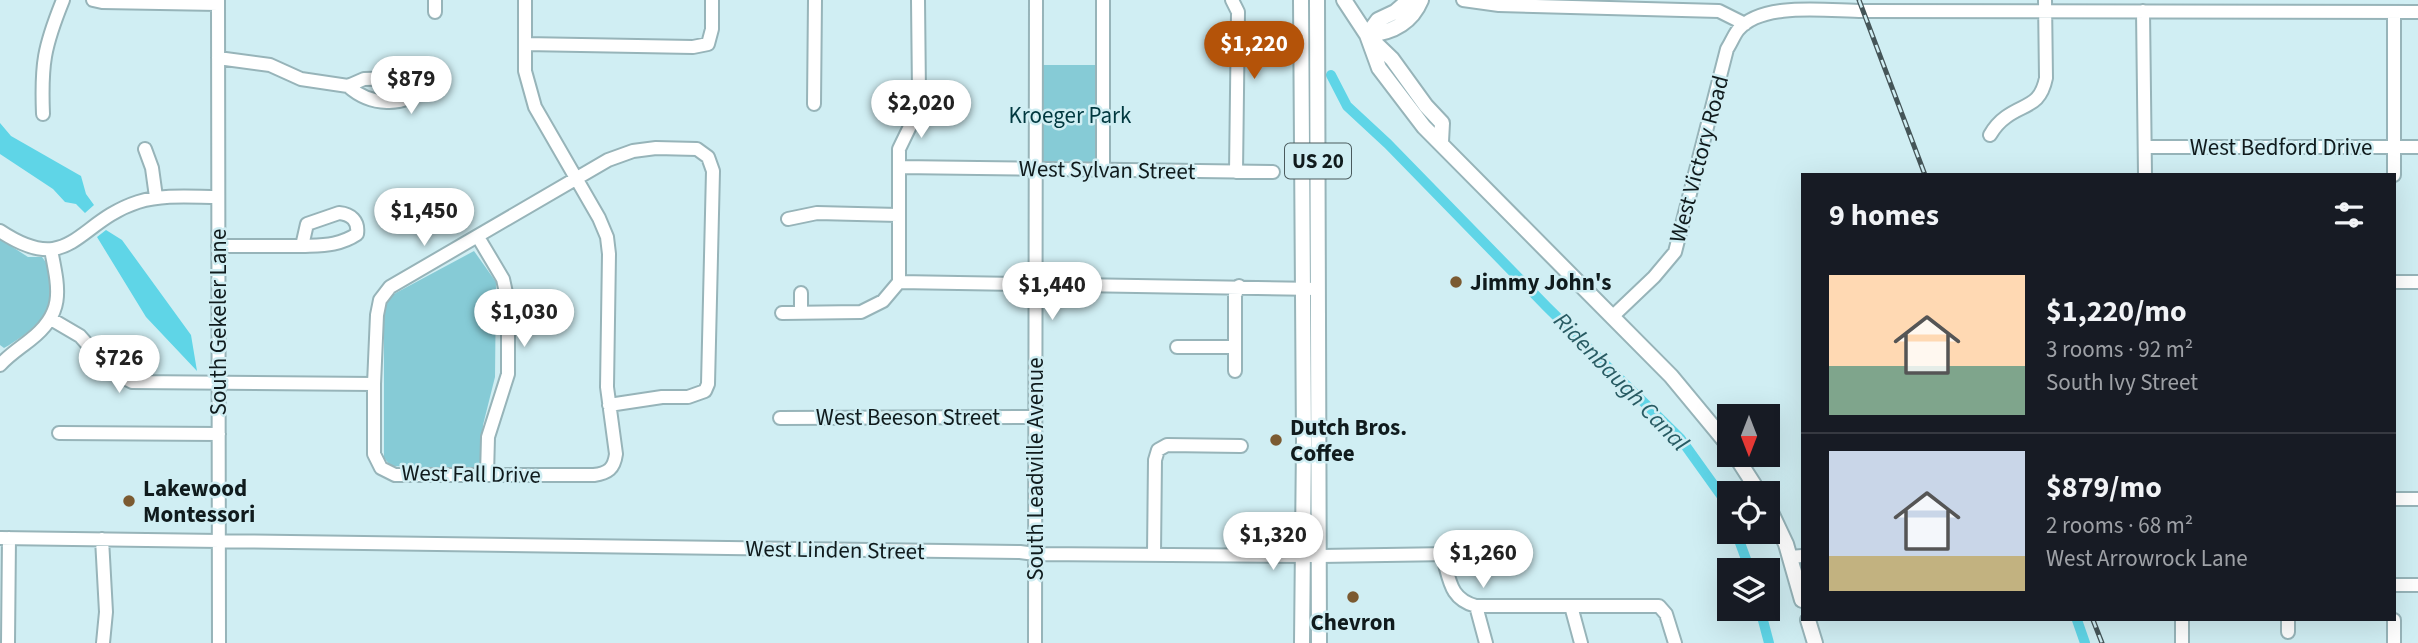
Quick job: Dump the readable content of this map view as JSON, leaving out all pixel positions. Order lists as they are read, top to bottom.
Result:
{
  "streets": {
    "main road": ["US 20"],
    "street": [
      "West Bedford Drive",
      "West Victory Road",
      "West Sylvan Street",
      "South Gekeler Lane",
      "West Beeson Street",
      "South Leadville Avenue",
      "West Fall Drive",
      "West Linden Street"
    ]
  },
  "crossings": [
    ["US 20", "West Linden Street"],
    ["West Sylvan Street", "South Leadville Avenue"],
    ["South Gekeler Lane", "West Linden Street"],
    ["West Beeson Street", "South Leadville Avenue"],
    ["South Leadville Avenue", "West Linden Street"]
  ],
  "water": ["Ridenbaugh Canal"],
  "parks": ["Kroeger Park"],
  "places": [
    "Jimmy John's",
    "Dutch Bros. Coffee",
    "Lakewood Montessori",
    "Chevron"
  ],
  "north": "bottom",
  "page": {
    "price": [
      "$1,220",
      "$879",
      "$2,020",
      "$1,450",
      "$1,440",
      "$1,030",
      "$726",
      "$1,320",
      "$1,260"
    ],
    "heading": "9 homes",
    "list": [
      {
        "name": "$1,220/mo",
        "note": "3 rooms · 92 m² · South Ivy Street"
      },
      {
        "name": "$879/mo",
        "note": "2 rooms · 68 m² · West Arrowrock Lane"
      }
    ]
  }
}
